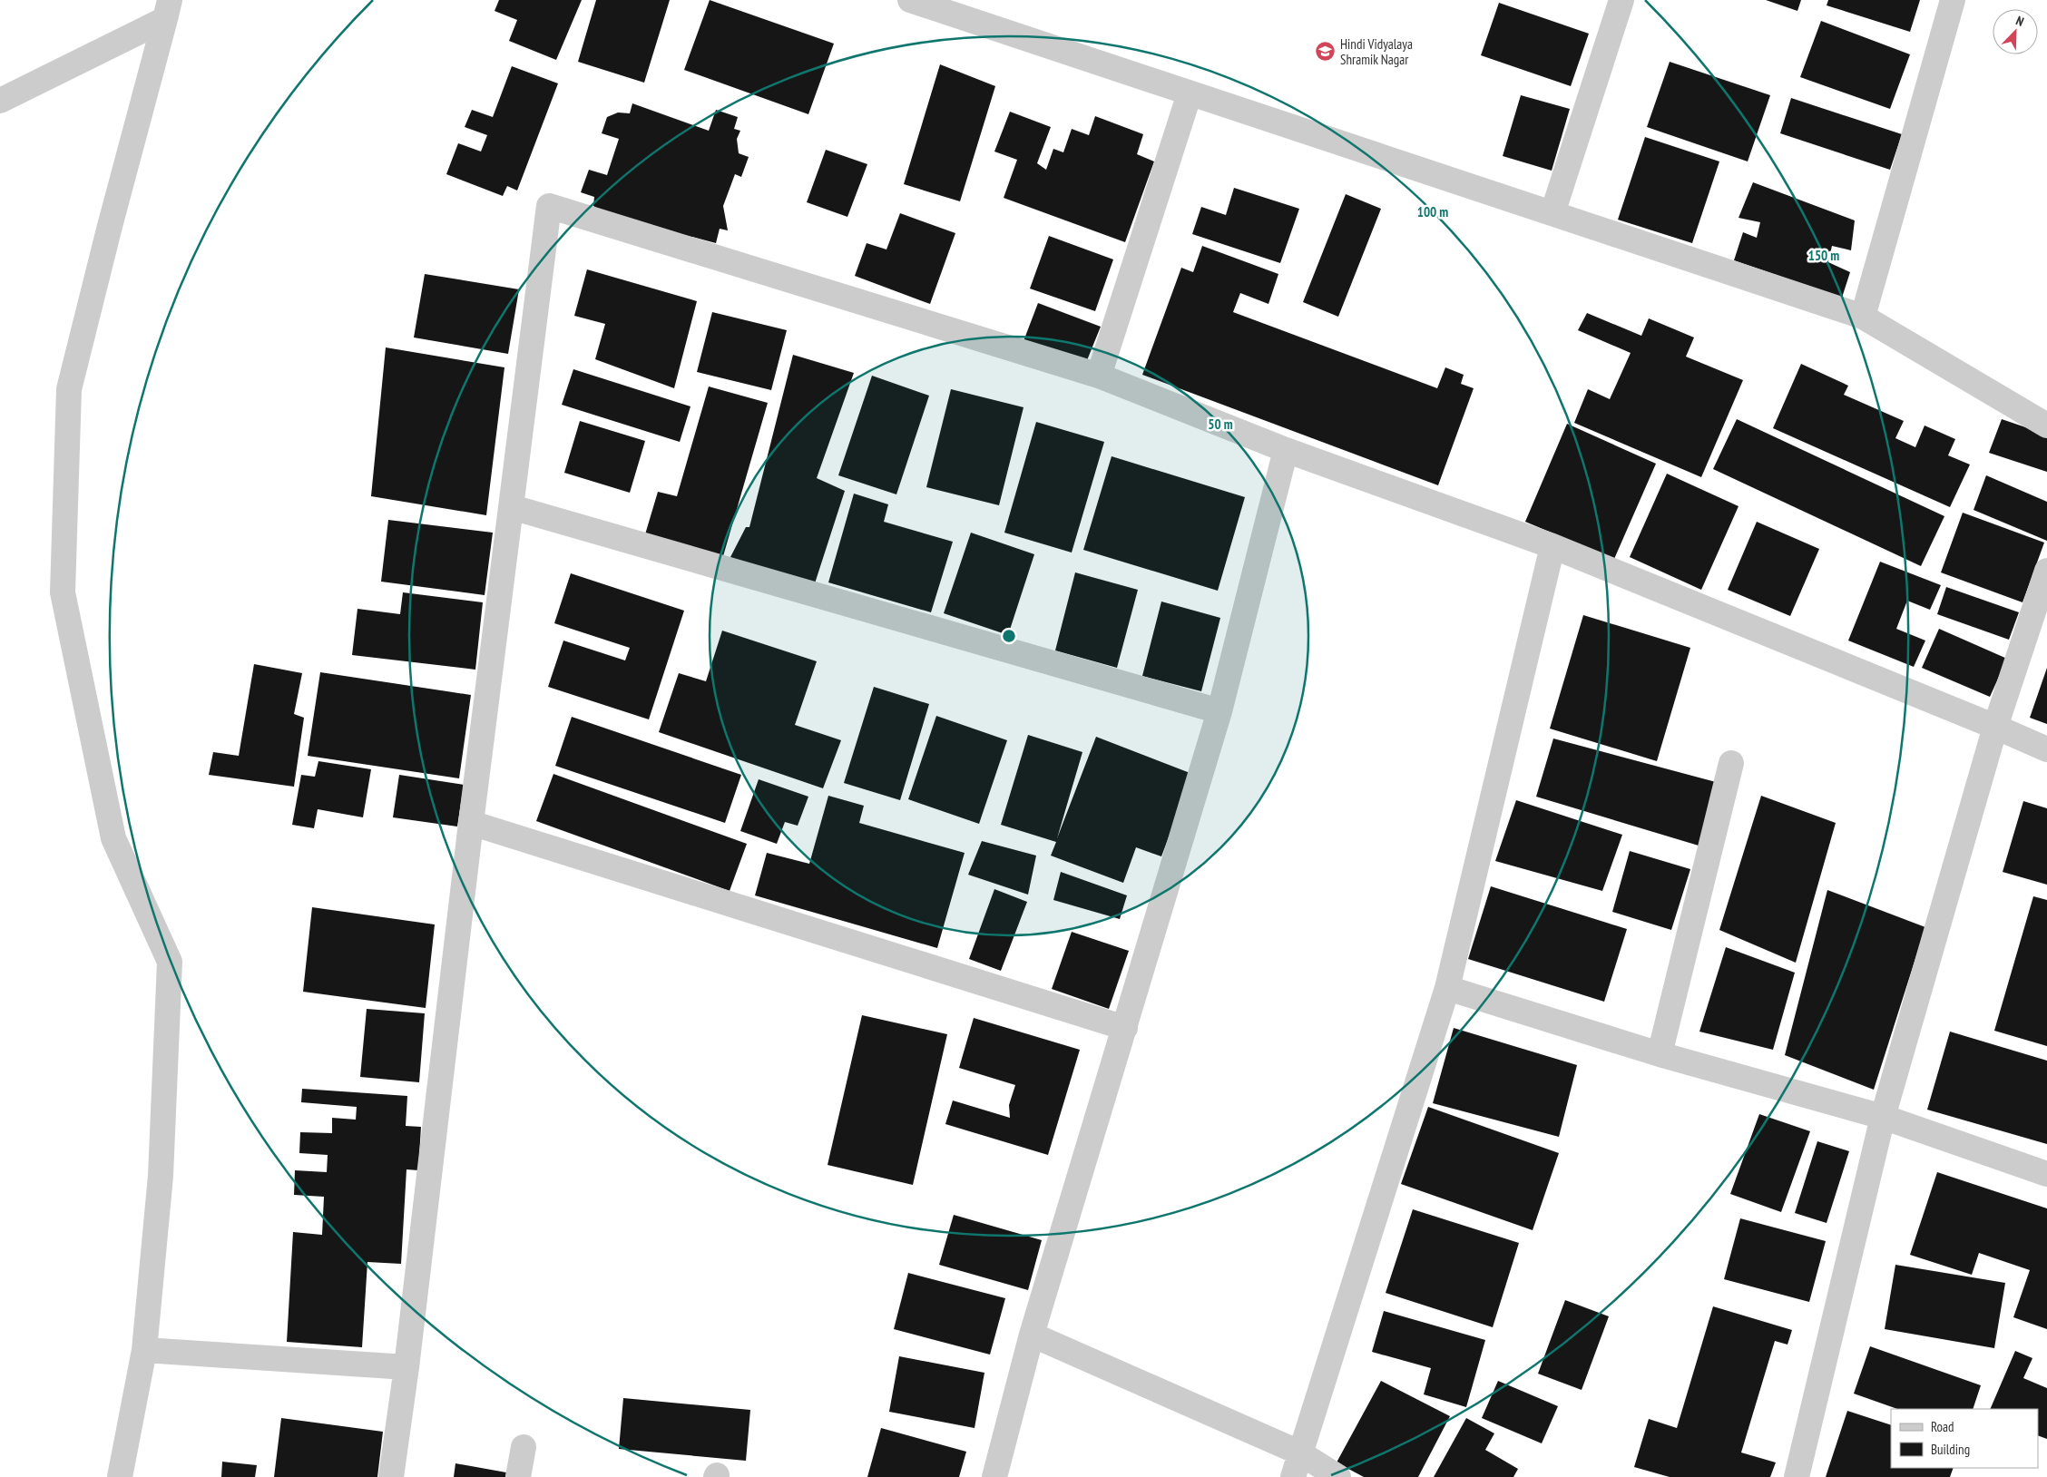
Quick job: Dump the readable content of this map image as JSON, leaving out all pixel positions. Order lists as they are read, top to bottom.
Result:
{
  "places": {
    "school or university": ["Hindi Vidyalaya Shramik Nagar"]
  },
  "legend": ["Road", "Building"],
  "north": "top right",
  "rings": ["100 m", "150 m", "50 m"]
}
